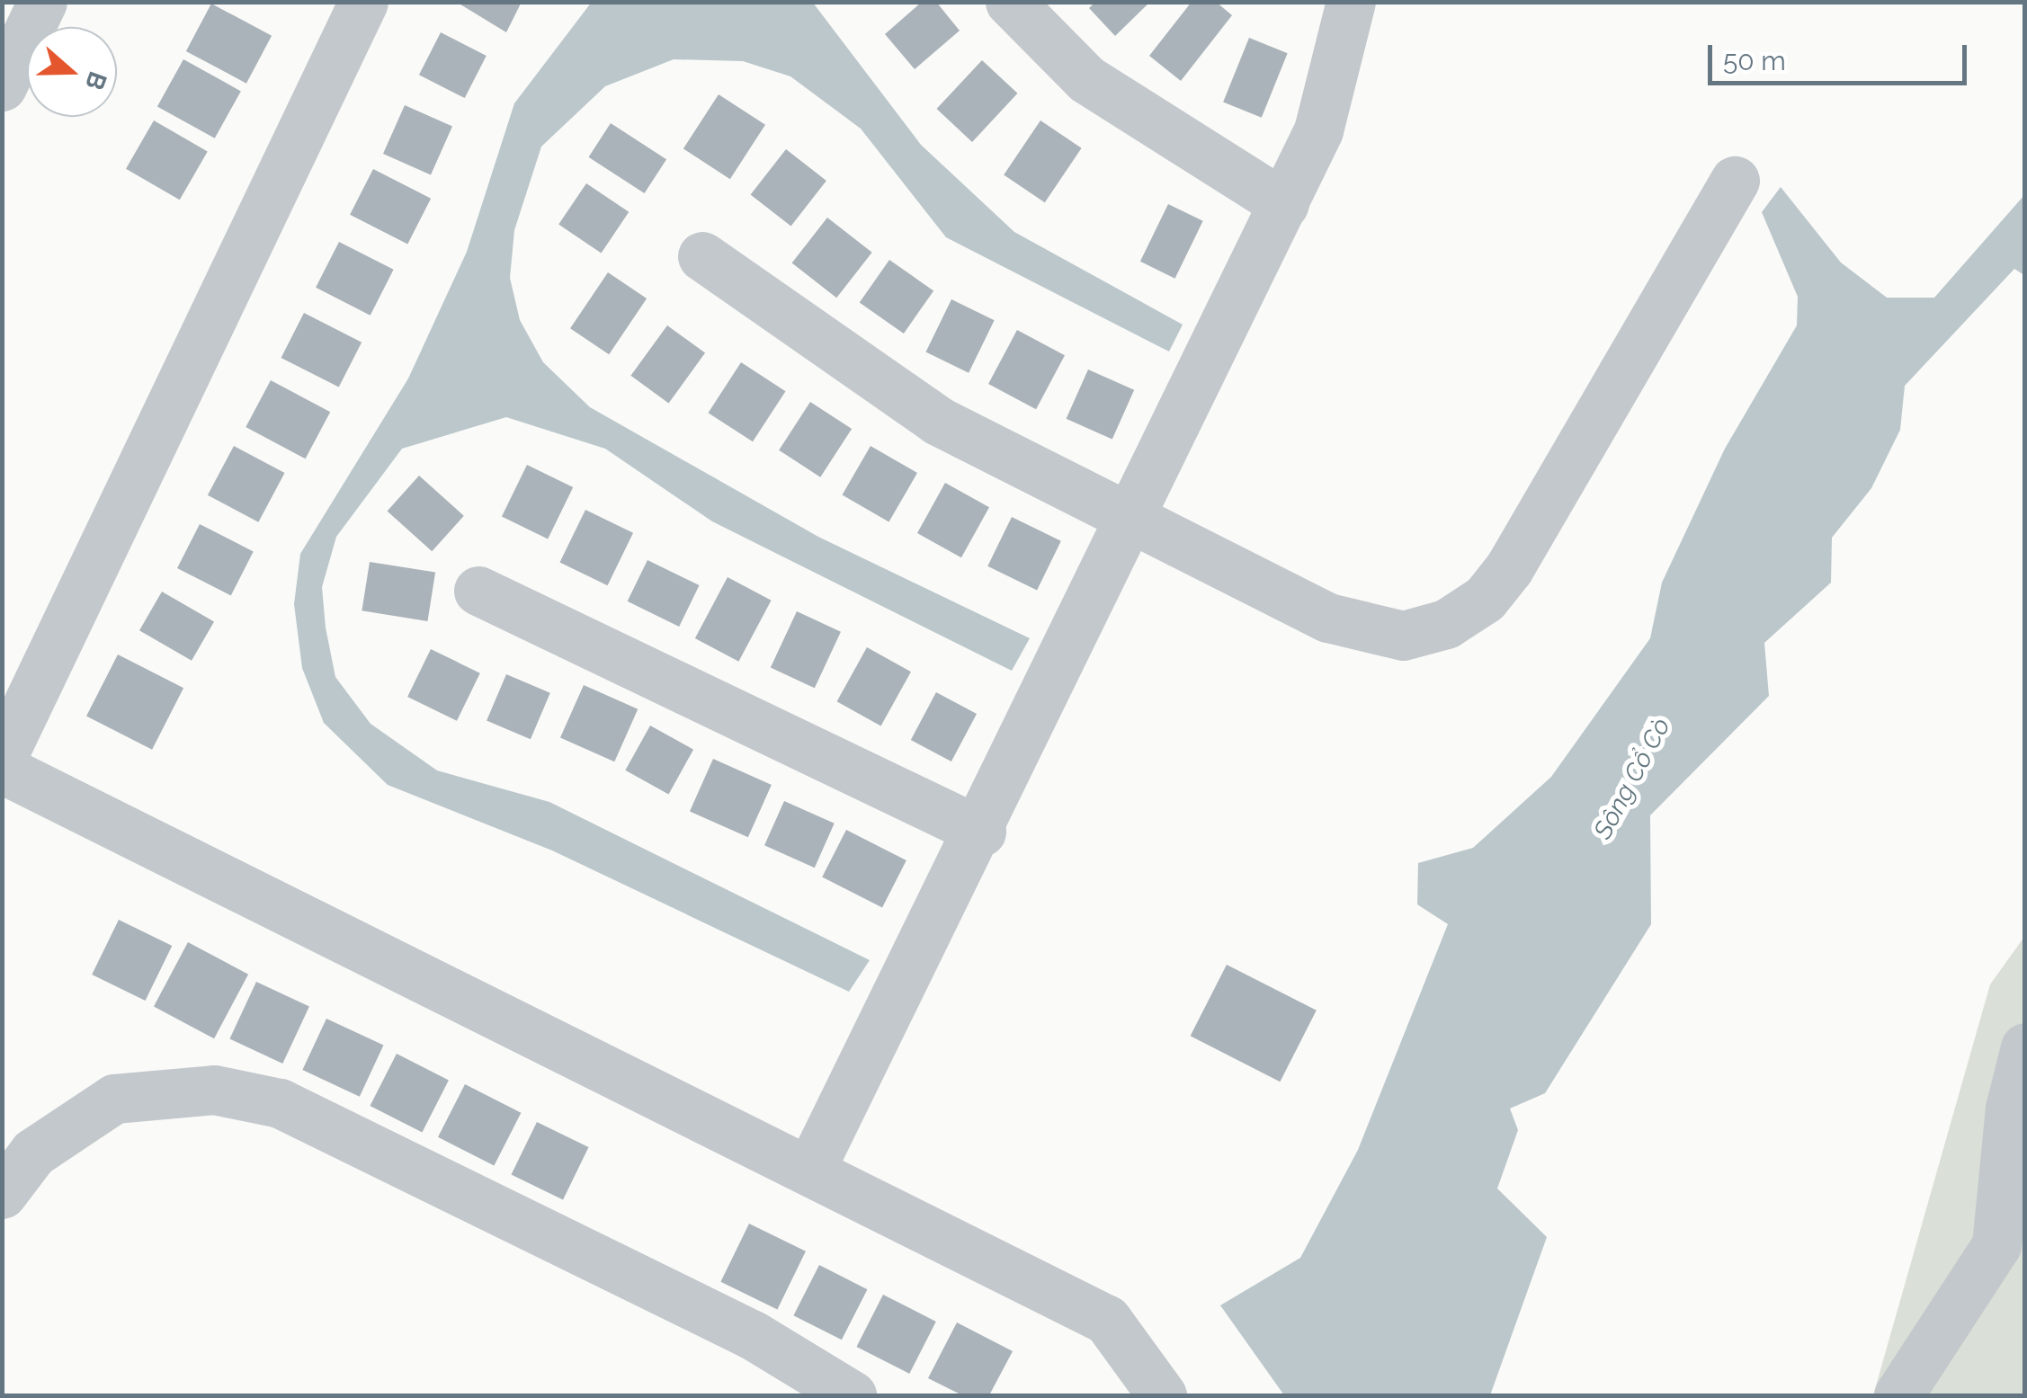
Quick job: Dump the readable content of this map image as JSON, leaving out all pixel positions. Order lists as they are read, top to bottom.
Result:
{
  "water": ["Sông Cổ Cò"],
  "scale_bar": "50 m",
  "north": "right"
}
